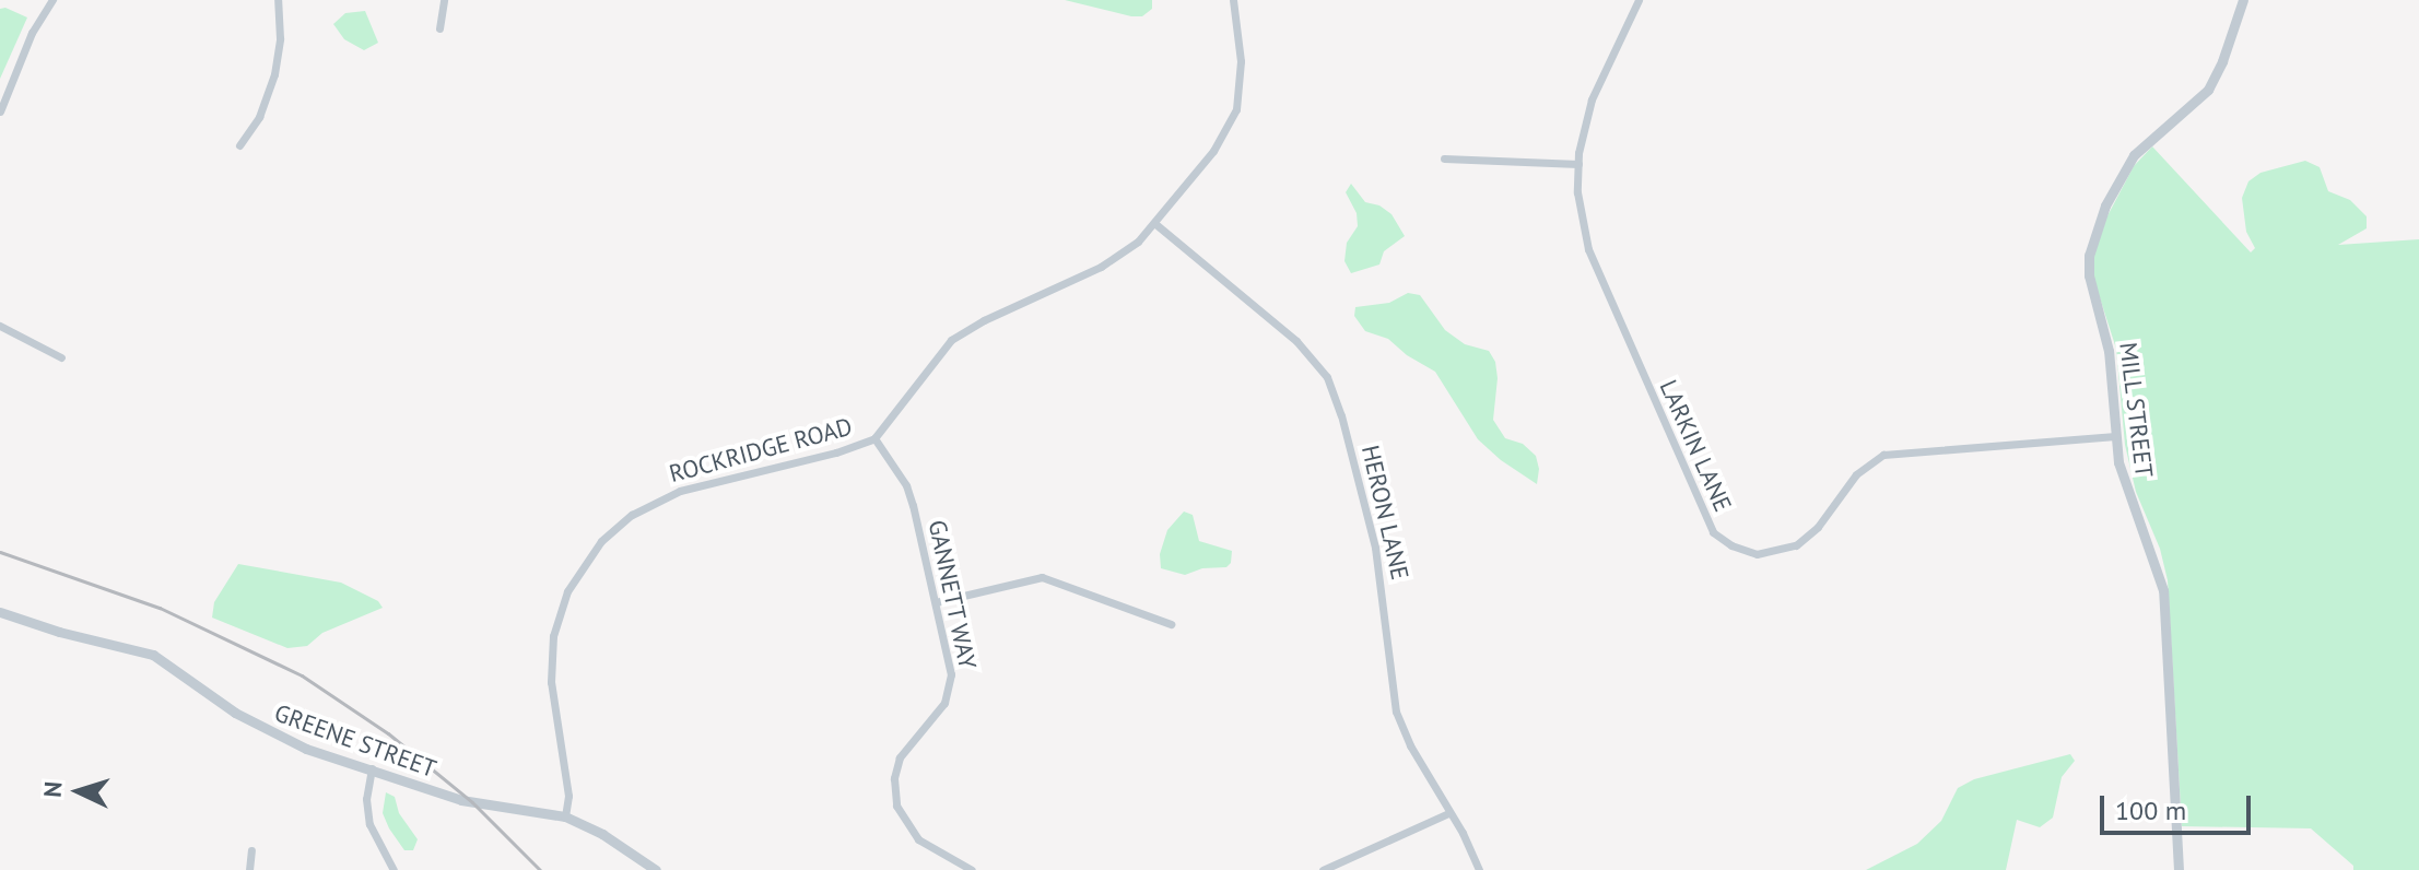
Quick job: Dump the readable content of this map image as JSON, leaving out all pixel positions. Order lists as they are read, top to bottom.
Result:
{
  "streets": {
    "street": [
      "MILL STREET",
      "LARKIN LANE",
      "ROCKRIDGE ROAD",
      "HERON LANE",
      "GANNETT WAY",
      "GREENE STREET"
    ]
  },
  "crossings": [
    ["MILL STREET", "LARKIN LANE"],
    ["ROCKRIDGE ROAD", "HERON LANE"],
    ["ROCKRIDGE ROAD", "GANNETT WAY"],
    ["ROCKRIDGE ROAD", "GREENE STREET"]
  ],
  "scale_bar": "100 m",
  "north": "left"
}
